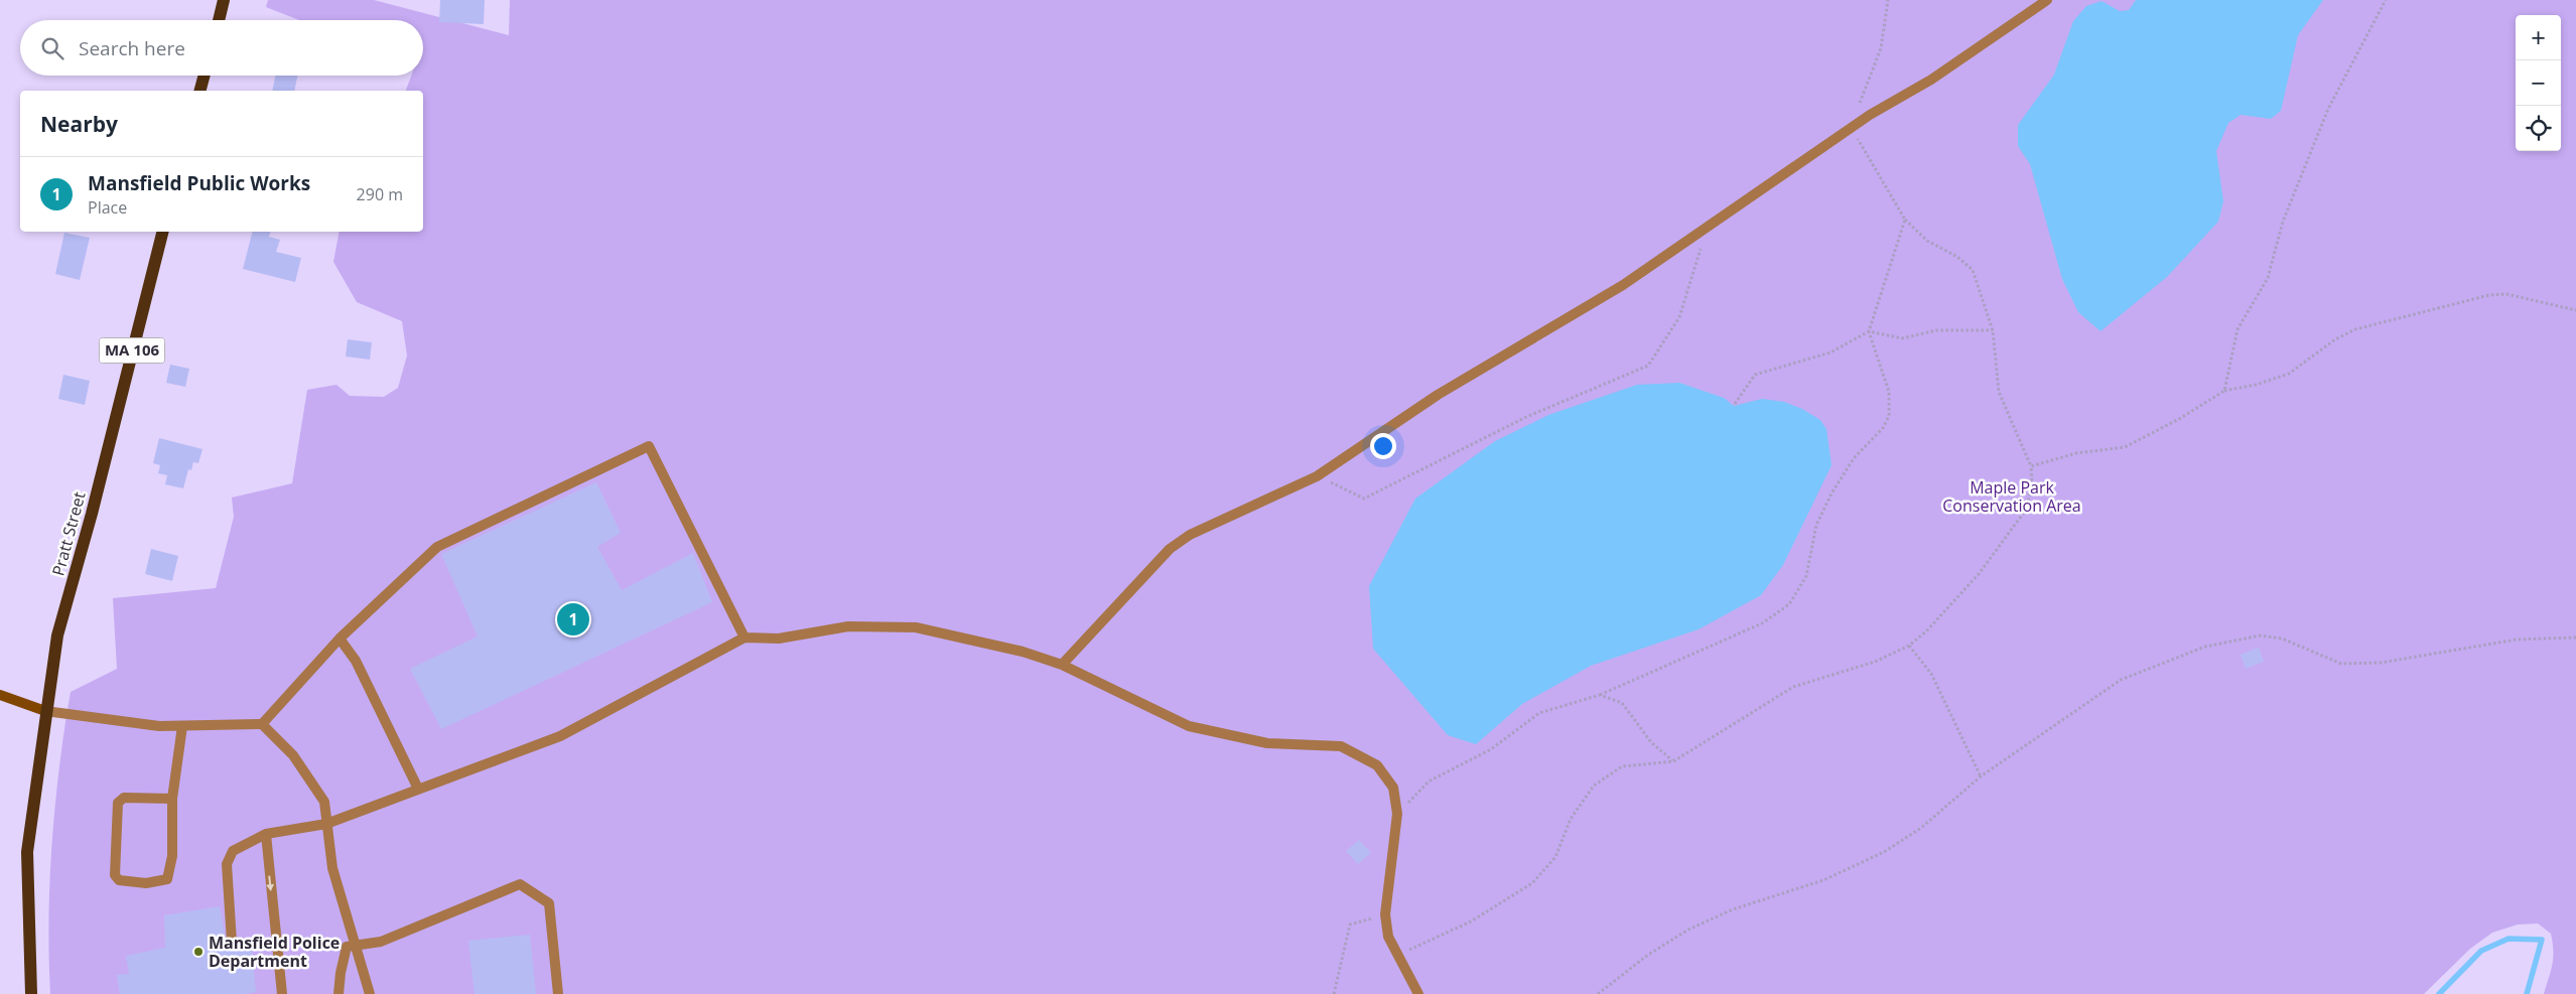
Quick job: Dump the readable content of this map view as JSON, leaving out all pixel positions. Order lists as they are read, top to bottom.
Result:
{
  "streets": {
    "main road": ["MA 106", "Pratt Street"]
  },
  "parks": ["Maple Park Conservation Area"],
  "places": ["Mansfield Police Department"],
  "page": {
    "map_buttons": ["+", "−"],
    "search": "Search here",
    "heading": "Nearby",
    "list": [
      {
        "mark": "1",
        "name": "Mansfield Public Works",
        "note": "Place",
        "value": "290 m"
      }
    ],
    "pins": "1"
  }
}
